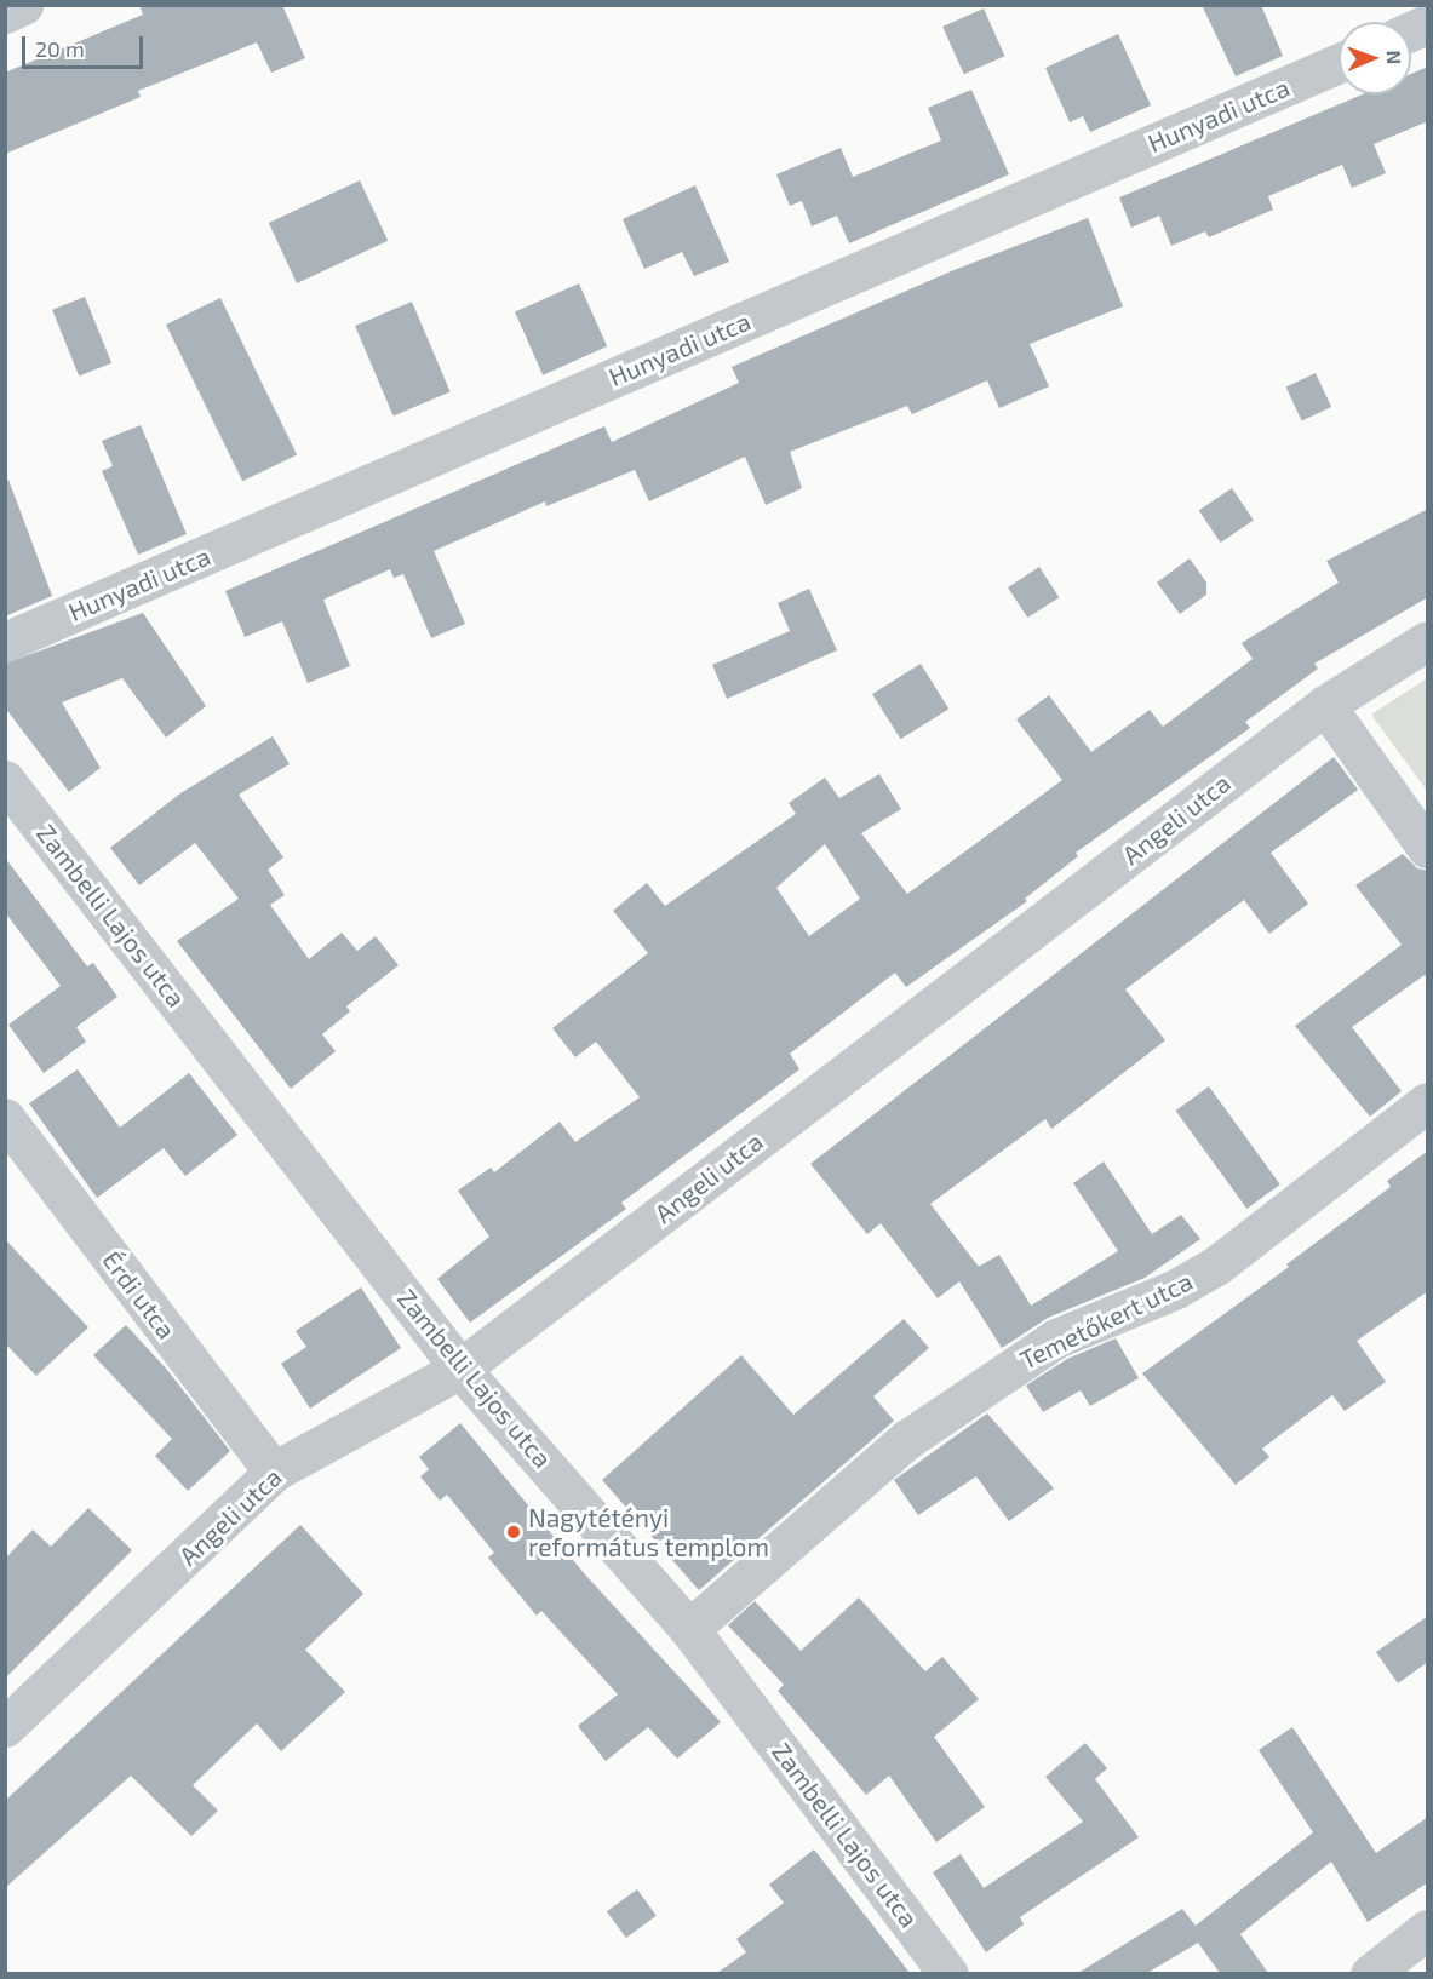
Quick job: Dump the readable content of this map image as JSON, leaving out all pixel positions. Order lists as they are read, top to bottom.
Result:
{
  "streets": {
    "street": [
      "Hunyadi utca",
      "Angeli utca",
      "Zambelli Lajos utca",
      "Érdi utca",
      "Temetőkert utca"
    ]
  },
  "crossings": [
    ["Angeli utca", "Zambelli Lajos utca"],
    ["Angeli utca", "Érdi utca"],
    ["Zambelli Lajos utca", "Temetőkert utca"]
  ],
  "places": ["Nagytétényi református templom"],
  "scale_bar": "20 m",
  "north": "right"
}
